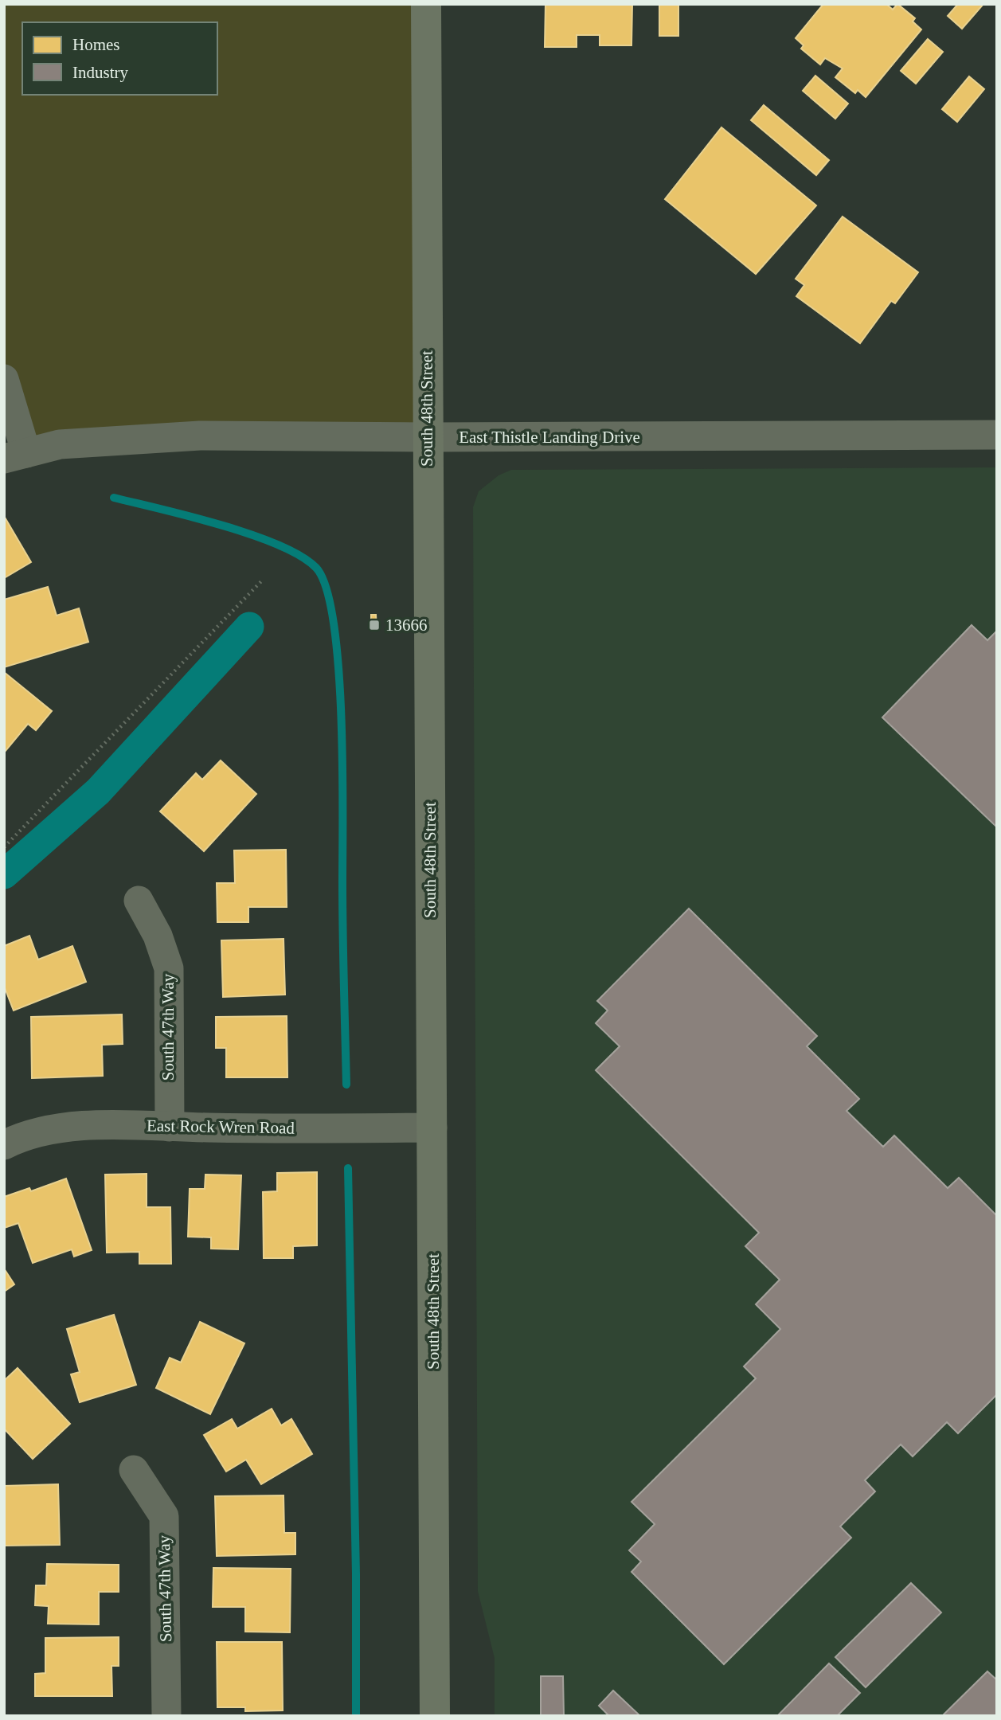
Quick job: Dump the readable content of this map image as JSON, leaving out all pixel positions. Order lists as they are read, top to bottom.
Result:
{
  "streets": {
    "main road": ["South 48th Street"],
    "street": ["East Thistle Landing Drive", "South 47th Way", "East Rock Wren Road"]
  },
  "crossings": [
    ["South 48th Street", "East Thistle Landing Drive"],
    ["South 48th Street", "East Rock Wren Road"],
    ["South 47th Way", "East Rock Wren Road"]
  ],
  "places": {
    "transit": ["13666"]
  },
  "legend": ["Homes", "Industry"]
}
